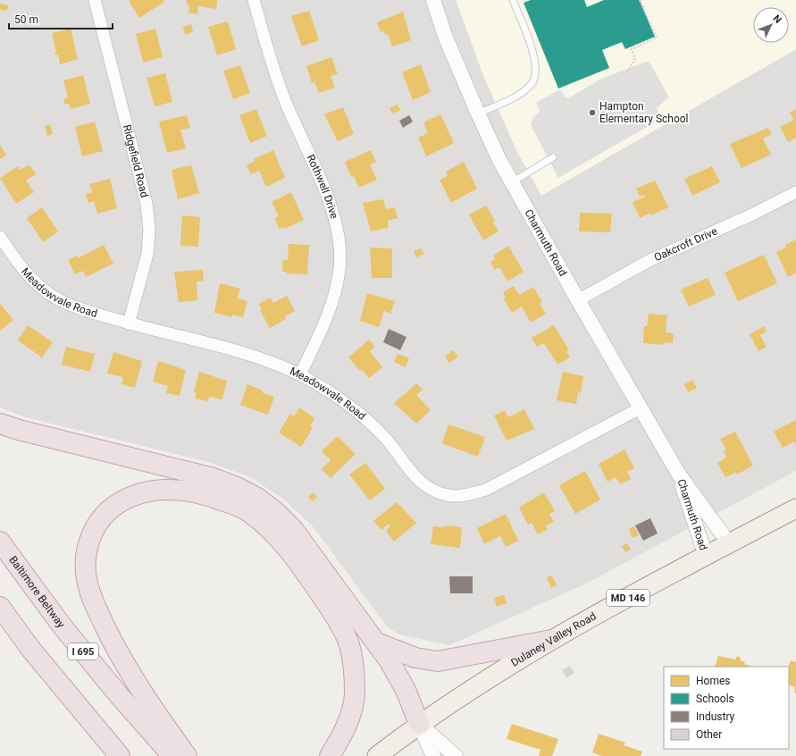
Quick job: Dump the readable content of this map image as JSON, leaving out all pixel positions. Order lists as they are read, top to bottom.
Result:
{
  "streets": {
    "highway": ["Baltimore Beltway", "I 695"],
    "main road": ["MD 146", "Dulaney Valley Road"],
    "street": [
      "Ridgefield Road",
      "Rothwell Drive",
      "Charmuth Road",
      "Oakcroft Drive",
      "Meadowvale Road"
    ]
  },
  "crossings": [
    ["Ridgefield Road", "Meadowvale Road"],
    ["Rothwell Drive", "Meadowvale Road"],
    ["Charmuth Road", "Oakcroft Drive"],
    ["Charmuth Road", "Meadowvale Road"],
    ["Charmuth Road", "Dulaney Valley Road"]
  ],
  "places": ["Hampton Elementary School"],
  "legend": [
    "Homes",
    "Schools",
    "Industry",
    "Other"
  ],
  "scale_bar": "50 m",
  "north": "top right"
}
